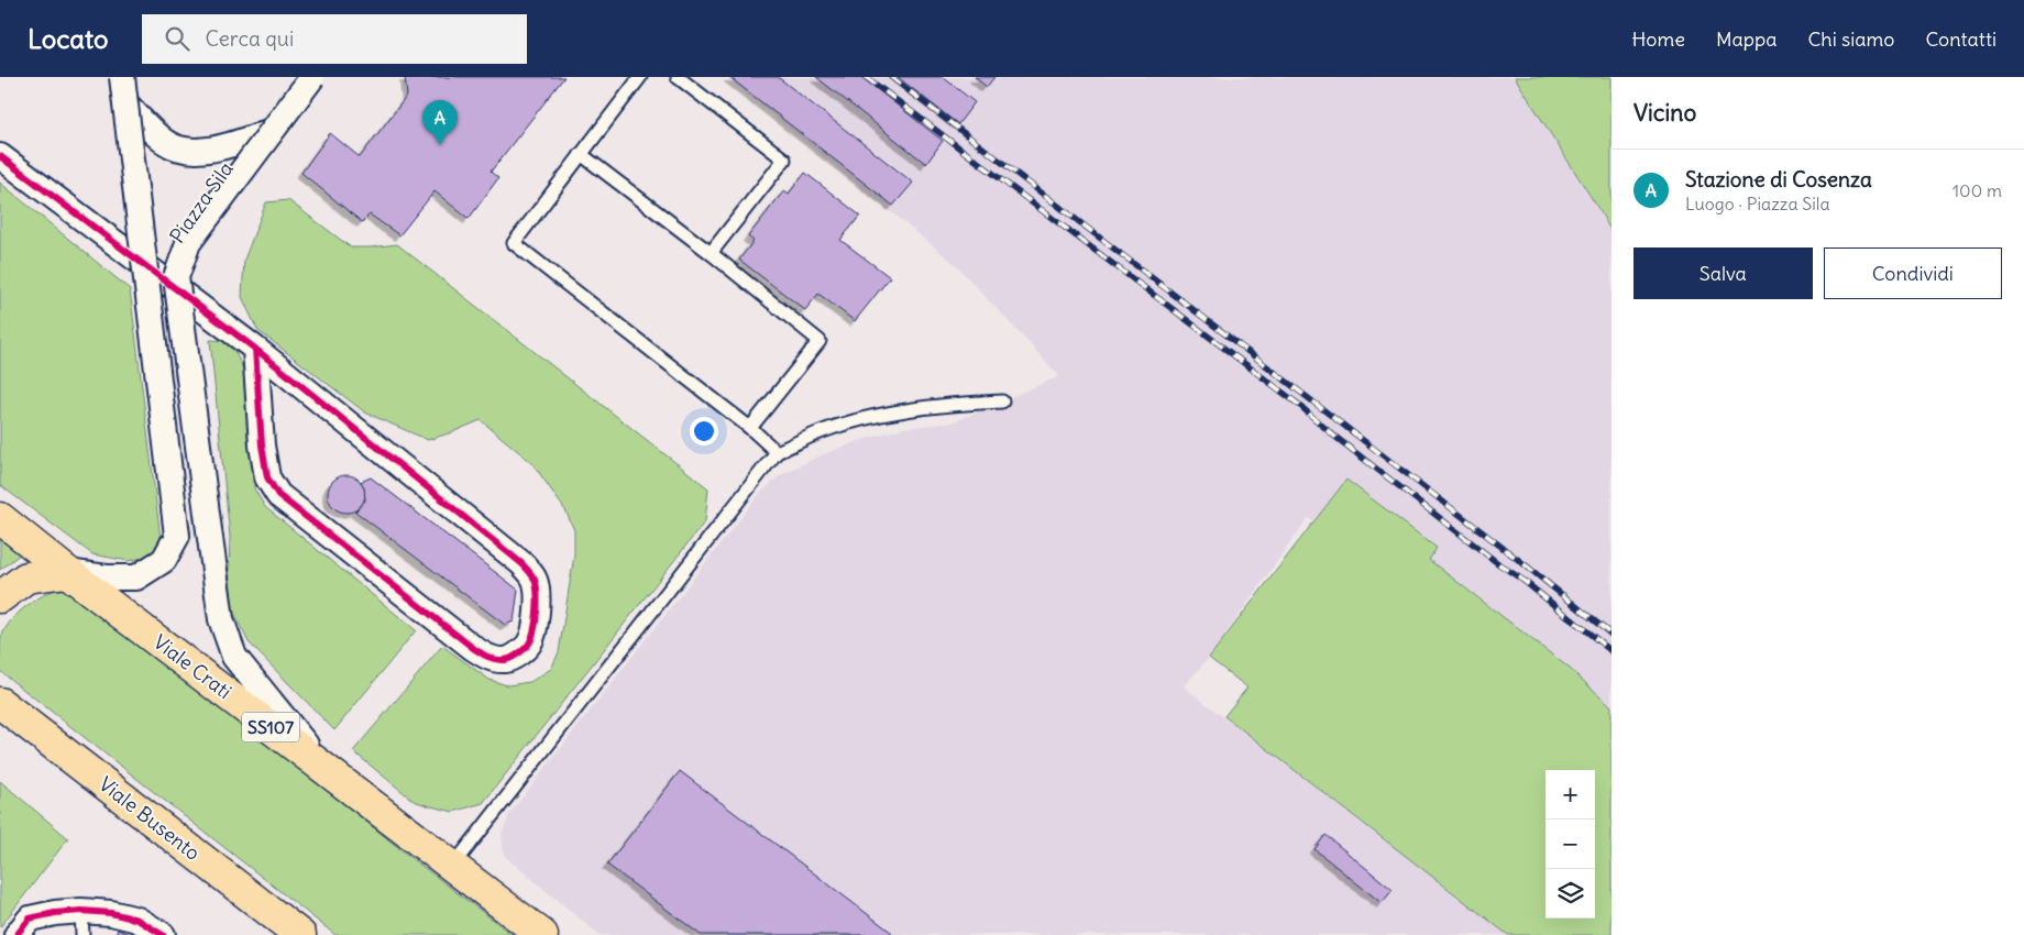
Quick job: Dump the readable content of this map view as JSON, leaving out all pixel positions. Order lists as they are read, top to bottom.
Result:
{
  "streets": {
    "main road": ["Viale Crati", "SS107", "Viale Busento"],
    "street": ["Piazza Sila"]
  },
  "crossings": [
    ["Piazza Sila", "Viale Crati"]
  ],
  "page": {
    "header": "Locato",
    "search": "Cerca qui",
    "nav": [
      "Home",
      "Mappa",
      "Chi siamo",
      "Contatti"
    ],
    "heading": "Vicino",
    "pins": "A",
    "list": [
      {
        "mark": "A",
        "name": "Stazione di Cosenza",
        "note": "Luogo · Piazza Sila",
        "value": "100 m"
      }
    ],
    "buttons": ["Salva", "Condividi"],
    "map_buttons": ["+", "−"]
  }
}
